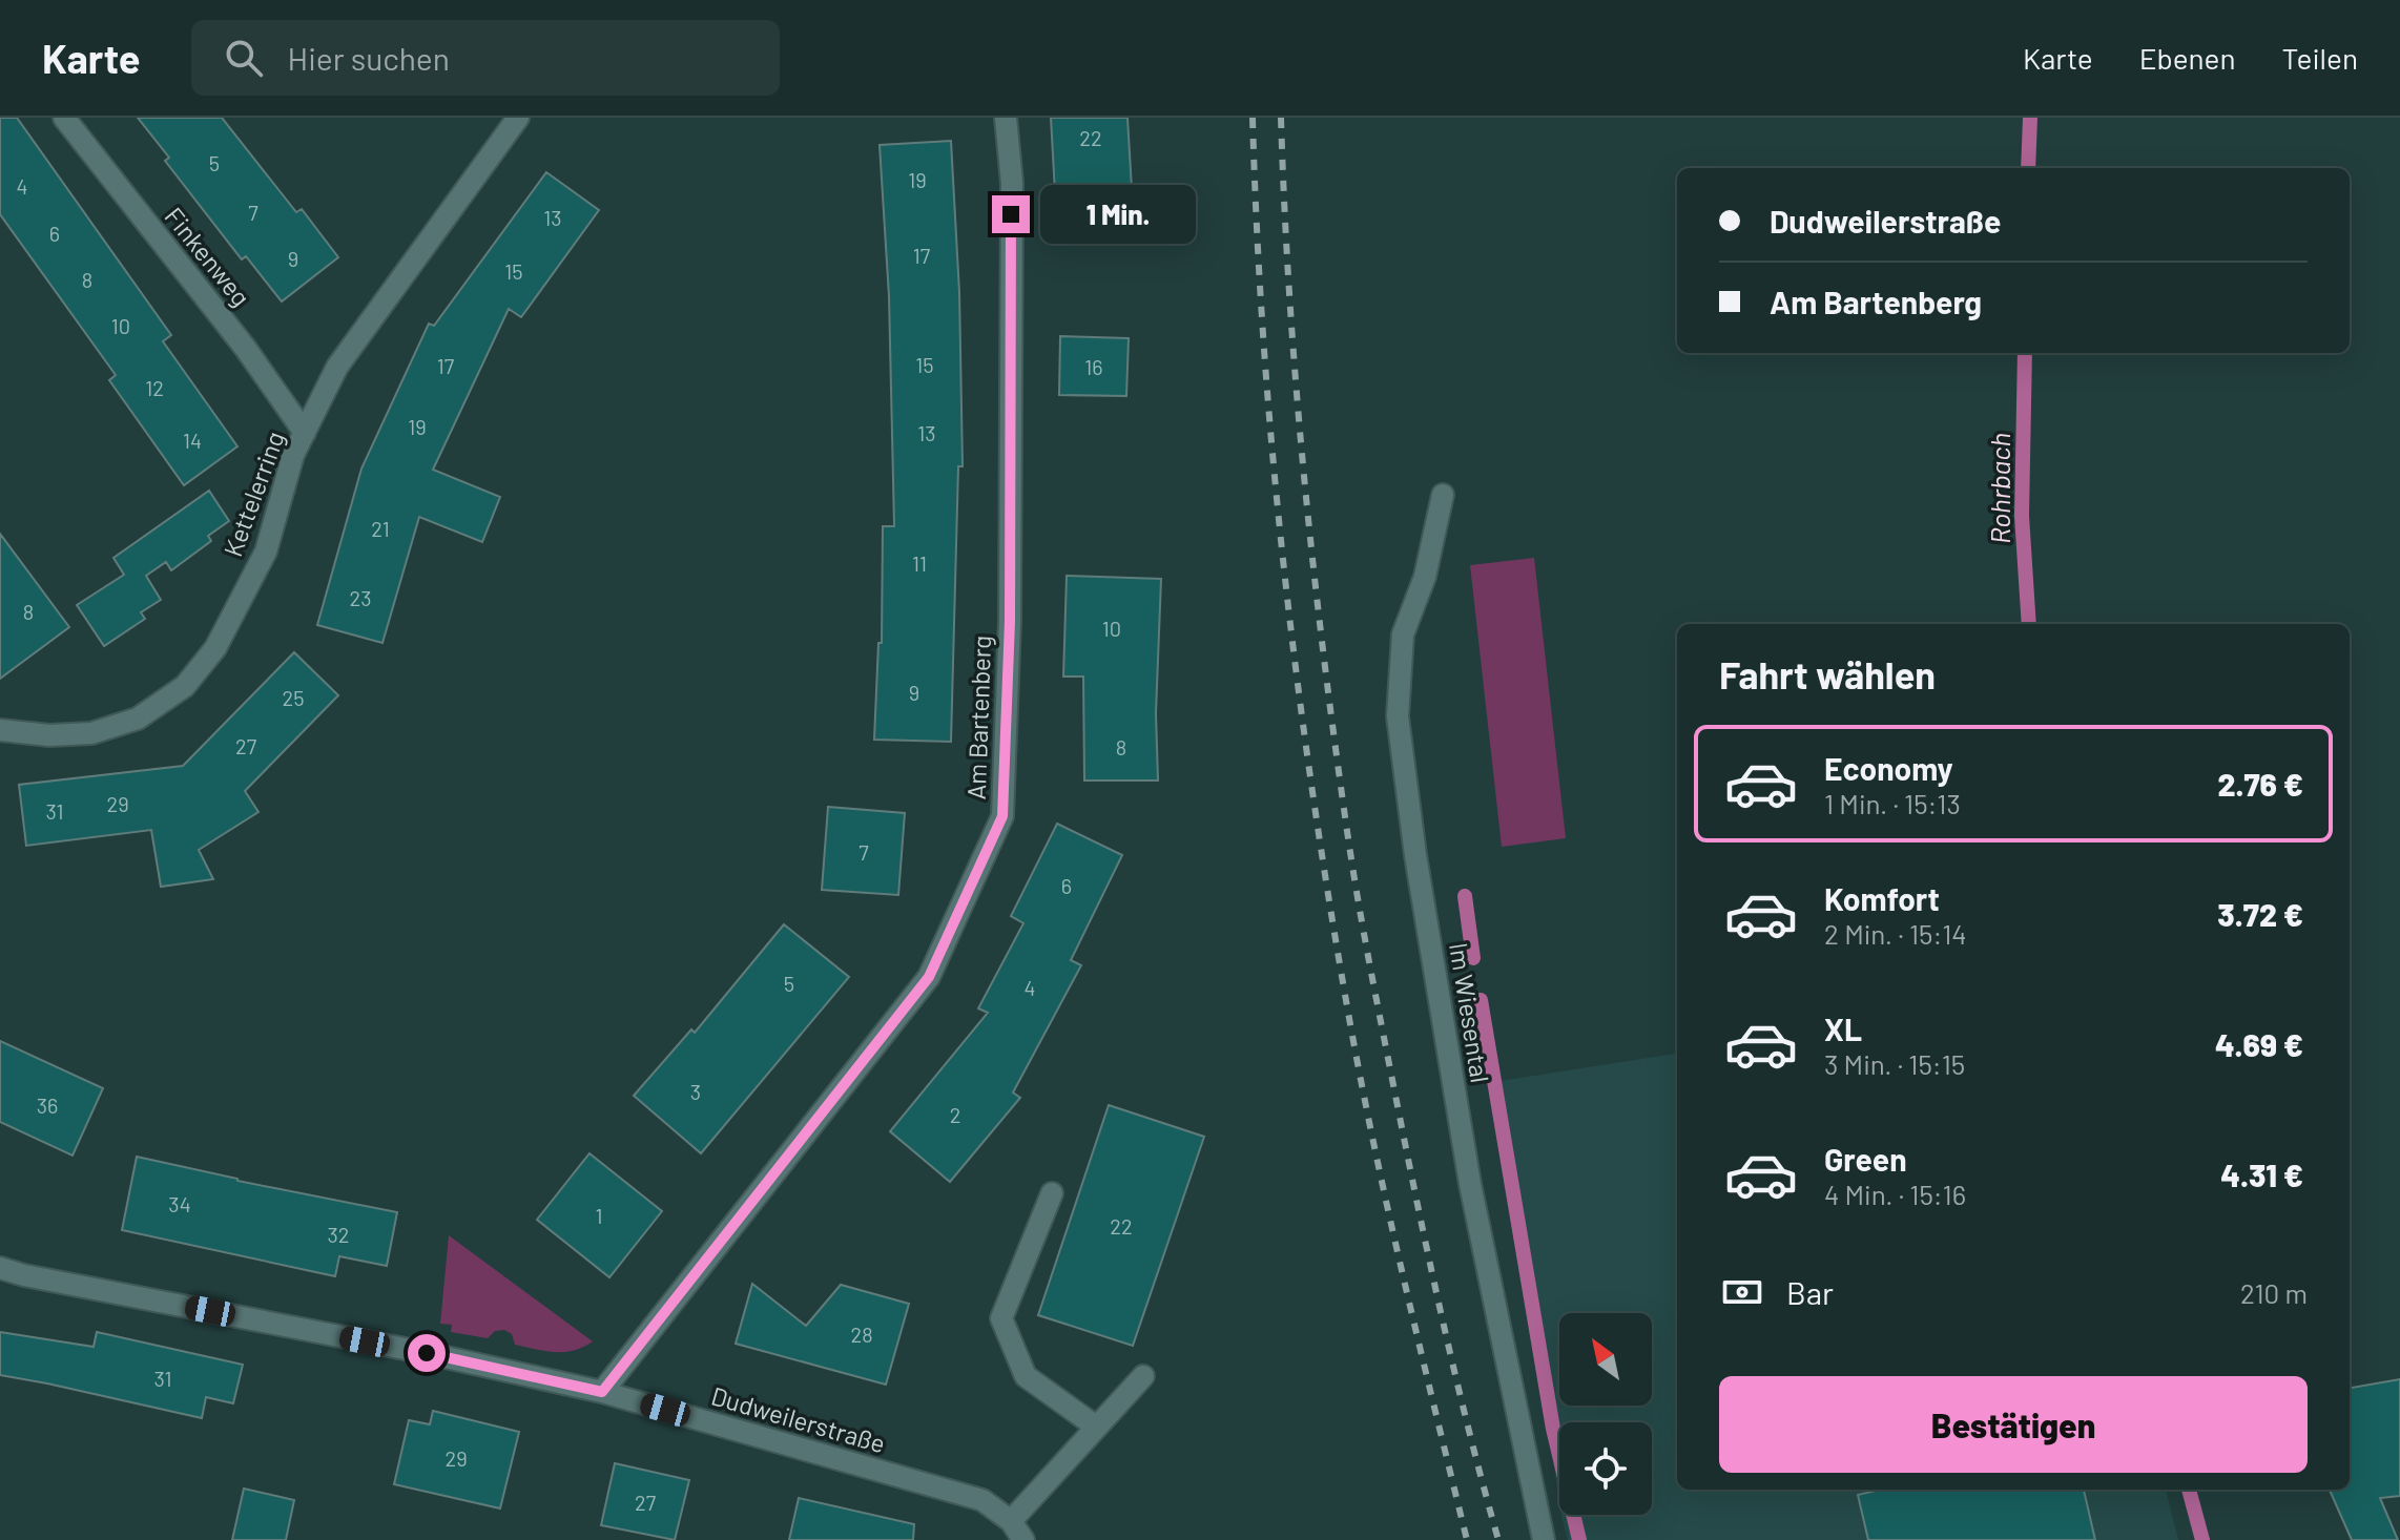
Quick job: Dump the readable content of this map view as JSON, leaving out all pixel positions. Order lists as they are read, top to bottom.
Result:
{
  "streets": {
    "street": [
      "Finkenweg",
      "Kettelerring",
      "Am Bartenberg",
      "Im Wiesental",
      "Dudweilerstraße"
    ]
  },
  "crossings": [
    ["Finkenweg", "Kettelerring"],
    ["Am Bartenberg", "Dudweilerstraße"]
  ],
  "water": ["Rohrbach"],
  "house_numbers": [
    "22",
    "5",
    "19",
    "4",
    "7",
    "13",
    "6",
    "17",
    "9",
    "15",
    "8",
    "10",
    "15",
    "17",
    "16",
    "12",
    "19",
    "13",
    "14",
    "21",
    "11",
    "23",
    "8",
    "10",
    "9",
    "25",
    "27",
    "8",
    "29",
    "31",
    "7",
    "6",
    "5",
    "4",
    "3",
    "36",
    "2",
    "34",
    "1",
    "22",
    "32",
    "28",
    "31",
    "29",
    "27"
  ],
  "north": "top left",
  "page": {
    "header": "Karte",
    "search": "Hier suchen",
    "nav": ["Karte", "Ebenen", "Teilen"],
    "banner": ["Dudweilerstraße", "Am Bartenberg"],
    "bubble": "1 Min.",
    "heading": "Fahrt wählen",
    "list": [
      {
        "name": "Economy",
        "note": "1 Min. · 15:13",
        "value": "2.76 €"
      },
      {
        "name": "Komfort",
        "note": "2 Min. · 15:14",
        "value": "3.72 €"
      },
      {
        "name": "XL",
        "note": "3 Min. · 15:15",
        "value": "4.69 €"
      },
      {
        "name": "Green",
        "note": "4 Min. · 15:16",
        "value": "4.31 €"
      }
    ],
    "pay": ["Bar", "210 m"],
    "buttons": "Bestätigen"
  }
}
